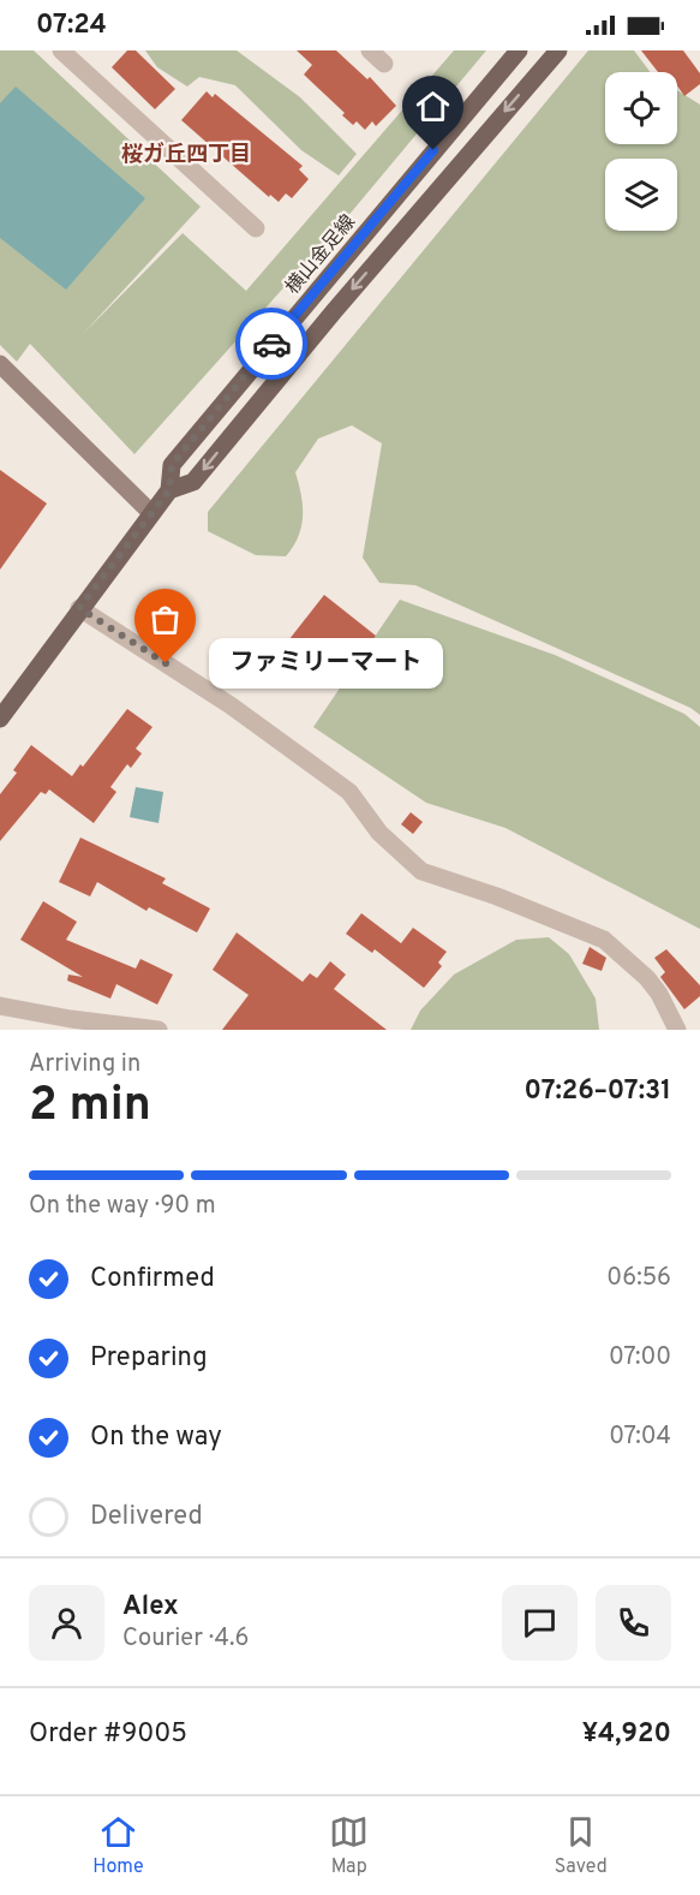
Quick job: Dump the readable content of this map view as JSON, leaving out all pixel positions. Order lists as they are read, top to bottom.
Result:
{
  "streets": {
    "main road": ["横山金足線"]
  },
  "districts": ["桜ガ丘四丁目"],
  "places": ["ファミリーマート"],
  "page": {
    "status": "07:24",
    "bubble": "ファミリーマート",
    "heading": ["2 min", "Arriving in", "07:26–07:31"],
    "panel": [
      "Alex",
      "Courier · 4.6",
      "Order #9005",
      "¥4,920"
    ],
    "bar": "On the way · 90 m",
    "list": [
      ["Confirmed", "06:56"],
      ["Preparing", "07:00"],
      ["On the way", "07:04"],
      "Delivered"
    ],
    "tabs": ["Home", "Map", "Saved"]
  }
}
